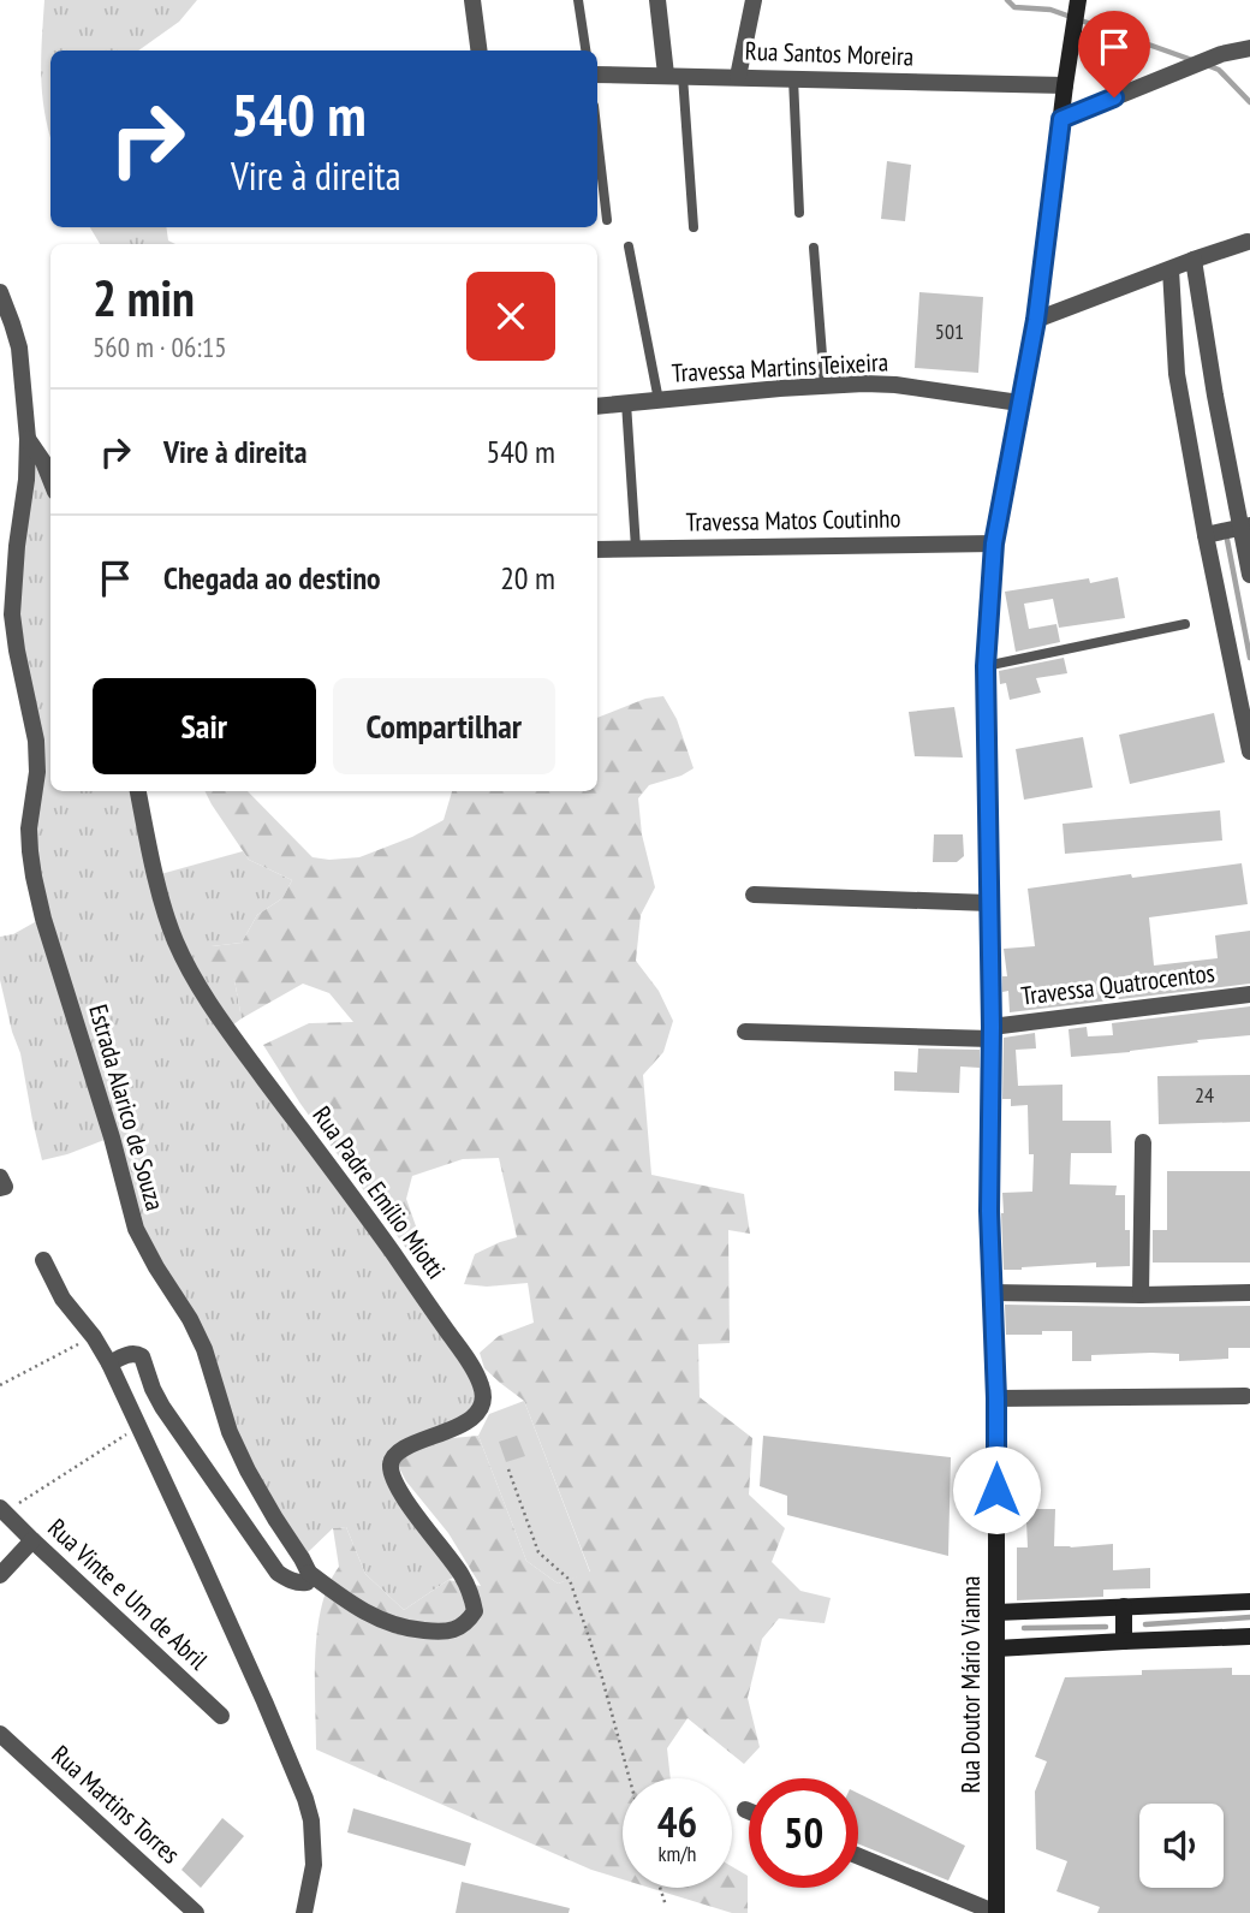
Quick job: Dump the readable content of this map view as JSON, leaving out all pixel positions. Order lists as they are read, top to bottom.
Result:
{
  "streets": {
    "main road": ["Rua Doutor Mário Vianna"],
    "street": [
      "Rua Santos Moreira",
      "Travessa Martins Teixeira",
      "Travessa Matos Coutinho",
      "Travessa Quatrocentos",
      "Estrada Alarico de Souza",
      "Rua Padre Emílio Miotti",
      "Rua Vinte e Um de Abril",
      "Rua Martins Torres"
    ]
  },
  "crossings": [
    ["Rua Santos Moreira", "Rua Doutor Mário Vianna"],
    ["Travessa Martins Teixeira", "Rua Doutor Mário Vianna"],
    ["Travessa Matos Coutinho", "Rua Doutor Mário Vianna"],
    ["Travessa Quatrocentos", "Rua Doutor Mário Vianna"],
    ["Estrada Alarico de Souza", "Rua Padre Emílio Miotti"]
  ],
  "house_numbers": ["501", "24"],
  "page": {
    "turn": ["540 m", "Vire à direita"],
    "heading": ["2 min", "560 m · 06:15"],
    "list": [
      {
        "name": "Vire à direita",
        "value": "540 m"
      },
      {
        "name": "Chegada ao destino",
        "value": "20 m"
      }
    ],
    "buttons": ["Sair", "Compartilhar"],
    "speed": "46 km/h",
    "limit": "50"
  }
}
